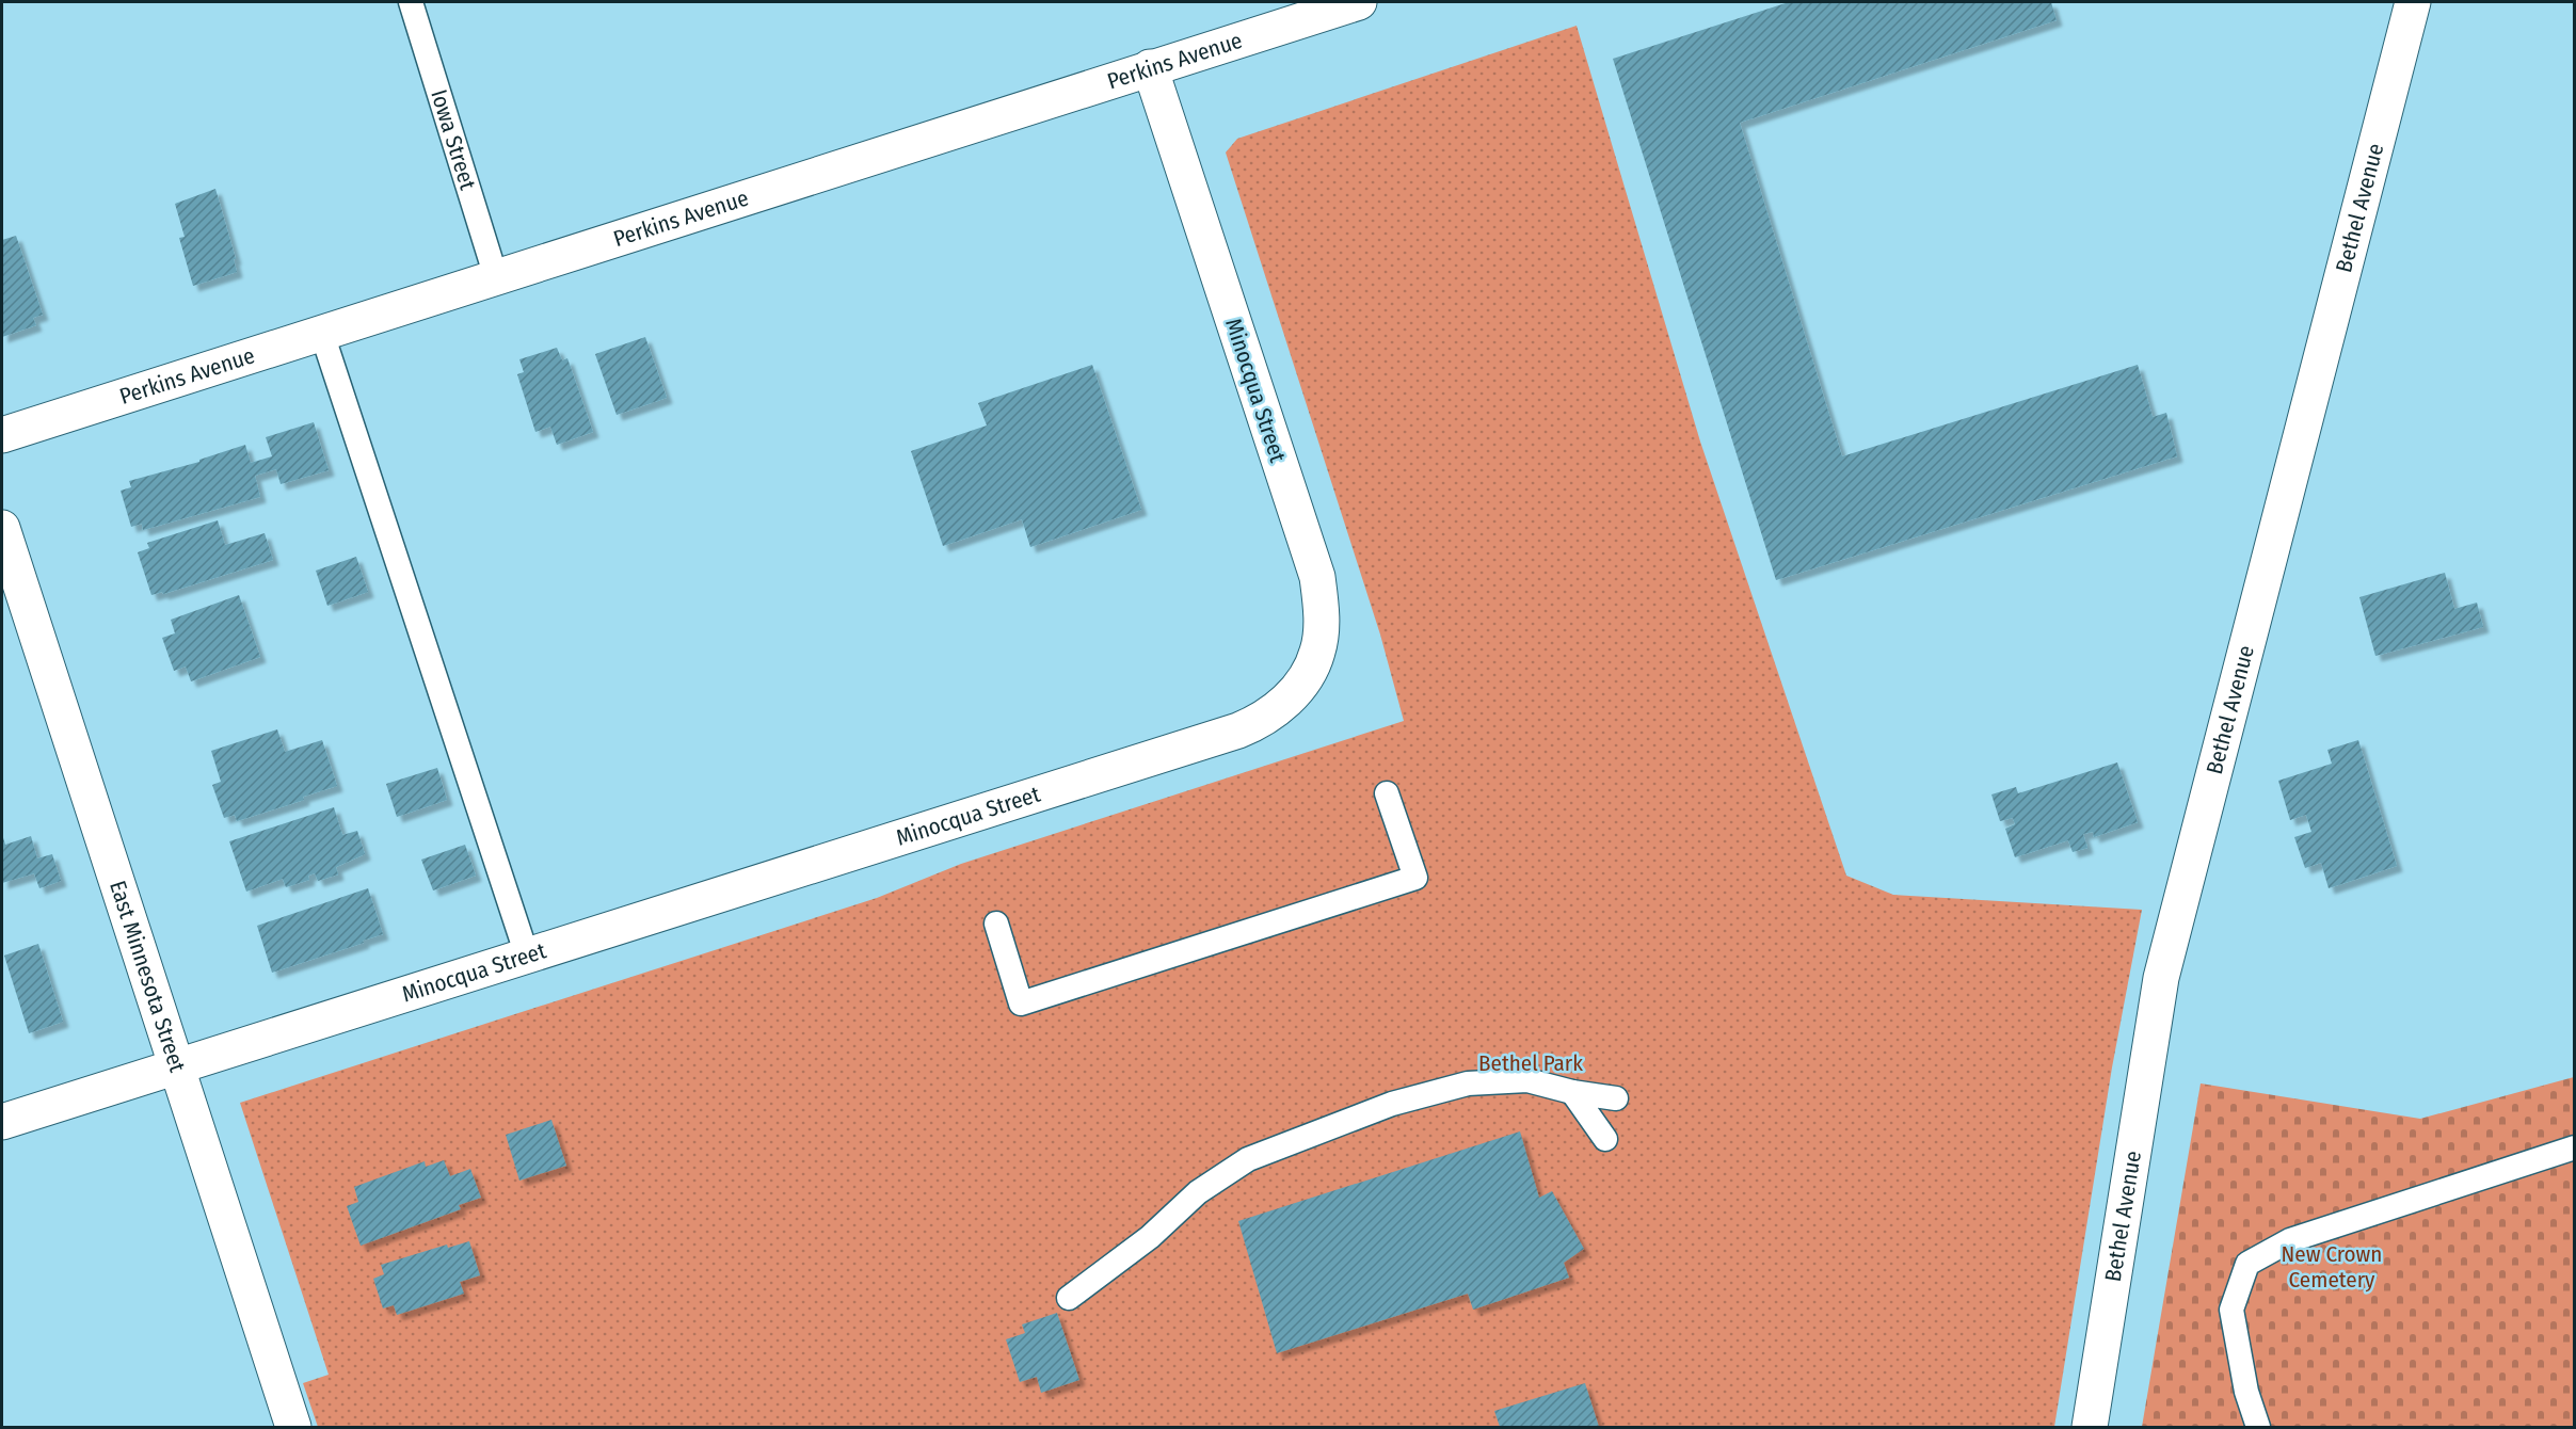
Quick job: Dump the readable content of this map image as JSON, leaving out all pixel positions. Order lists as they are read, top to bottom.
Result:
{
  "streets": {
    "street": [
      "Perkins Avenue",
      "Bethel Avenue",
      "Minocqua Street",
      "East Minnesota Street"
    ],
    "lane": ["Iowa Street"]
  },
  "crossings": [
    ["Perkins Avenue", "Iowa Street"],
    ["Perkins Avenue", "Minocqua Street"],
    ["Minocqua Street", "East Minnesota Street"]
  ],
  "parks": ["Bethel Park", "New Crown Cemetery"]
}
